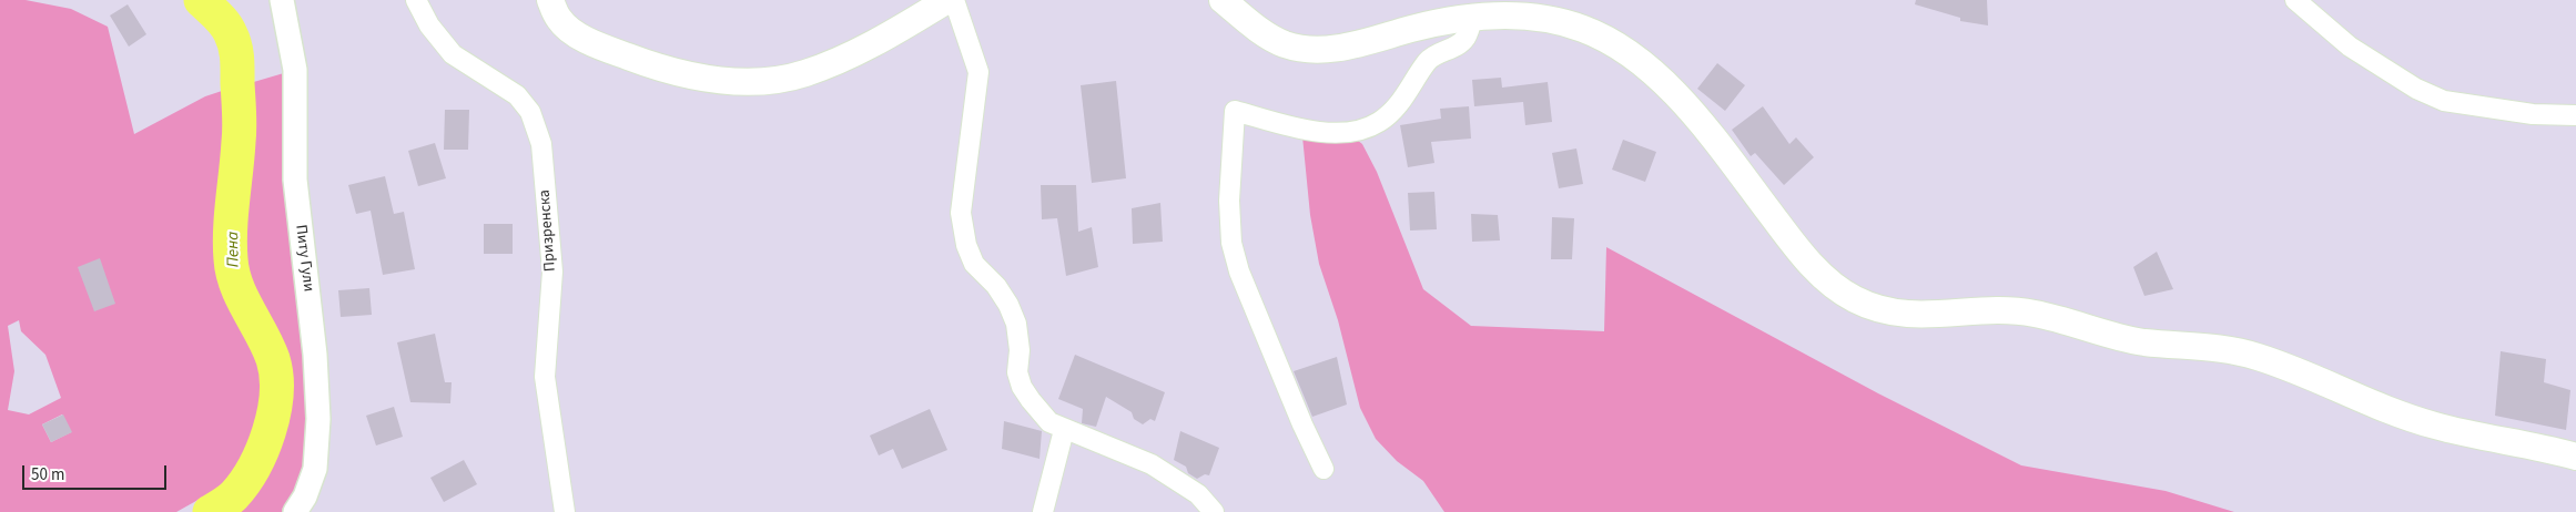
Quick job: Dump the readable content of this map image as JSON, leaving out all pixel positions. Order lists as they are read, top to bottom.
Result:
{
  "streets": {
    "street": ["Призренска", "Питу Гули"]
  },
  "water": ["Пена"],
  "scale_bar": "50 m"
}
